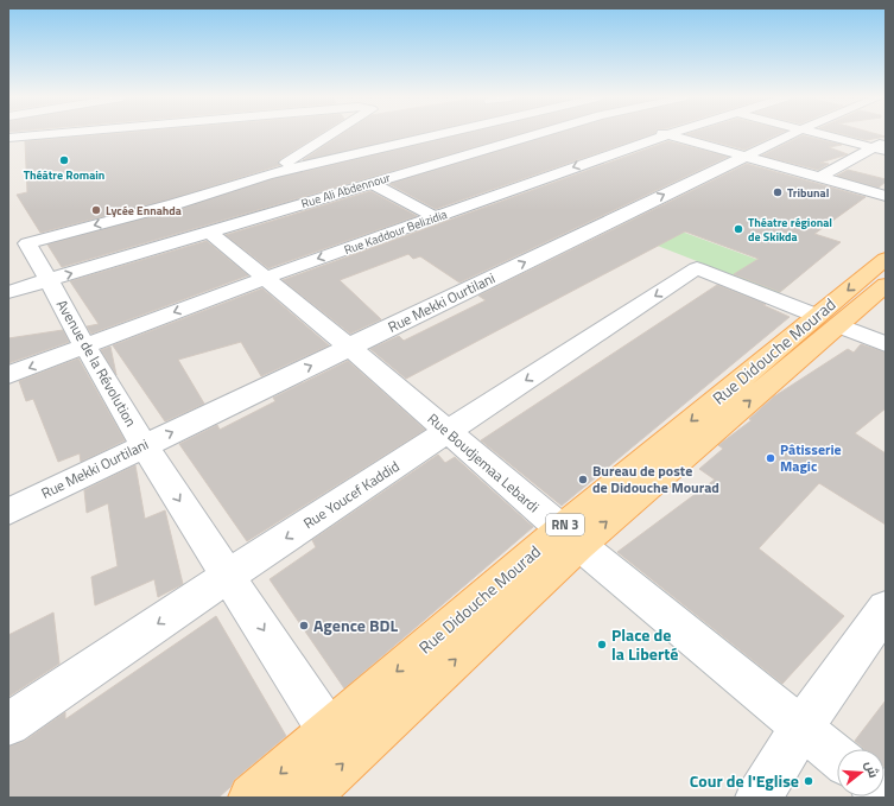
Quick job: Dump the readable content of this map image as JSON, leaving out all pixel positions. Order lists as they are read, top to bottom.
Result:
{
  "streets": {
    "main road": ["Rue Didouche Mourad", "RN 3"],
    "street": [
      "Rue Ali Abdennour",
      "Rue Kaddour Belizidia",
      "Rue Mekki Ourtilani",
      "Avenue de la Révolution",
      "Rue Boudjemaa Lebardi",
      "Rue Youcef Kaddid"
    ]
  },
  "crossings": [
    ["Rue Ali Abdennour", "Avenue de la Révolution"],
    ["Rue Ali Abdennour", "Rue Boudjemaa Lebardi"],
    ["Rue Kaddour Belizidia", "Avenue de la Révolution"],
    ["Rue Kaddour Belizidia", "Rue Boudjemaa Lebardi"],
    ["Rue Mekki Ourtilani", "Avenue de la Révolution"],
    ["Rue Mekki Ourtilani", "Rue Boudjemaa Lebardi"],
    ["Rue Didouche Mourad", "Avenue de la Révolution"],
    ["Rue Didouche Mourad", "Rue Boudjemaa Lebardi"],
    ["Rue Didouche Mourad", "Rue Youcef Kaddid"],
    ["Avenue de la Révolution", "Rue Youcef Kaddid"],
    ["Rue Boudjemaa Lebardi", "Rue Youcef Kaddid"]
  ],
  "one_way": ["Rue Youcef Kaddid"],
  "places": [
    "Théâtre Romain",
    "Tribunal",
    "Lycée Ennahda",
    "Théatre régional de Skikda",
    "Pâtisserie Magic",
    "Bureau de poste de Didouche Mourad",
    "Agence BDL",
    "Place de la Liberté",
    "Cour de l'Eglise"
  ],
  "north": "right"
}
